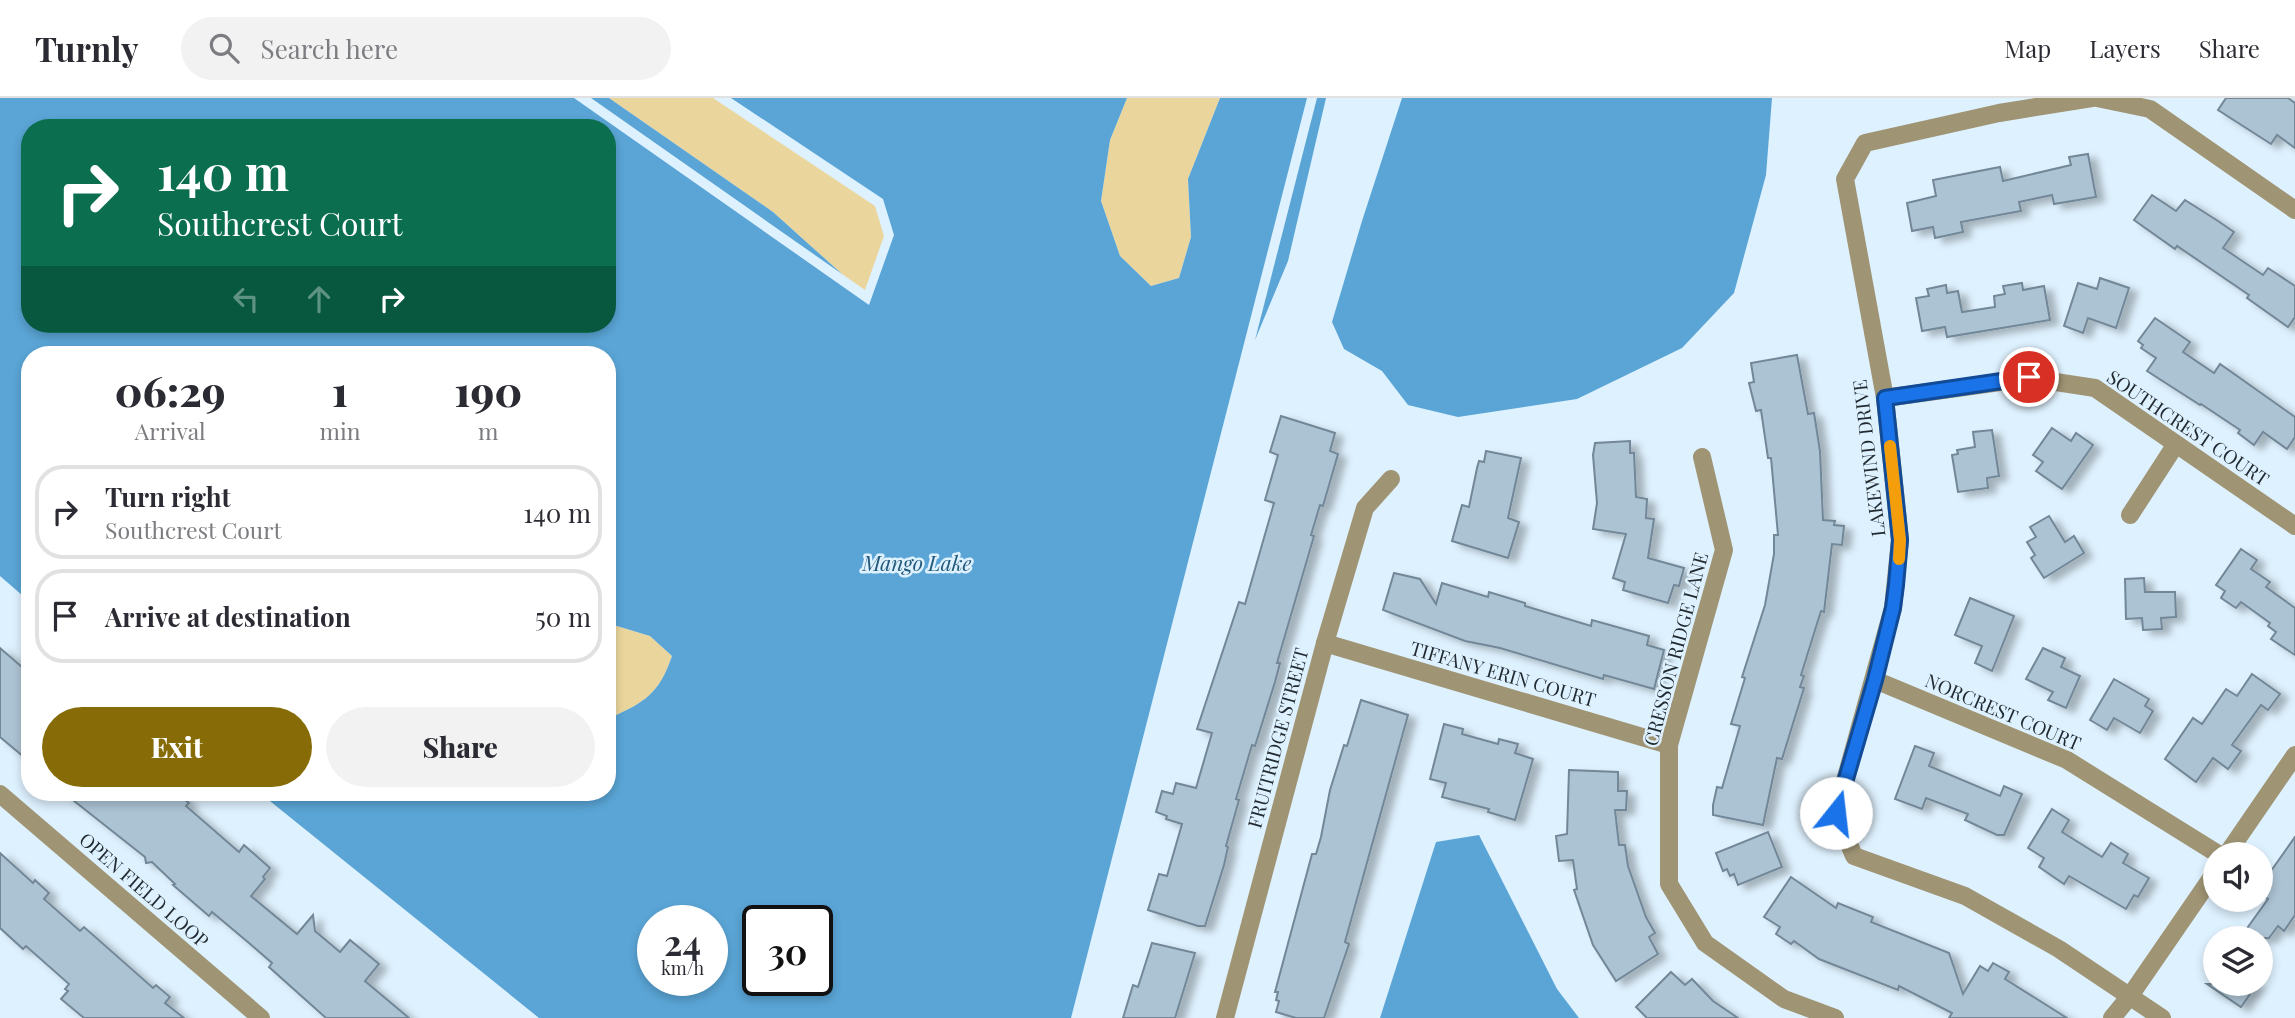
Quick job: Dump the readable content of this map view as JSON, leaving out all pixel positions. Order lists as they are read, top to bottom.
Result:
{
  "streets": {
    "street": [
      "SOUTHCREST COURT",
      "LAKEWIND DRIVE",
      "CRESSON RIDGE LANE",
      "TIFFANY ERIN COURT",
      "NORCREST COURT",
      "FRUITRIDGE STREET",
      "OPEN FIELD LOOP"
    ]
  },
  "crossings": [
    ["SOUTHCREST COURT", "LAKEWIND DRIVE"],
    ["LAKEWIND DRIVE", "NORCREST COURT"],
    ["CRESSON RIDGE LANE", "TIFFANY ERIN COURT"],
    ["TIFFANY ERIN COURT", "FRUITRIDGE STREET"]
  ],
  "water": ["Mango Lake"],
  "page": {
    "header": "Turnly",
    "search": "Search here",
    "nav": ["Map", "Layers", "Share"],
    "turn": ["140 m", "Southcrest Court"],
    "eta": [
      "06:29",
      "Arrival",
      "1",
      "min",
      "190",
      "m"
    ],
    "list": [
      {
        "name": "Turn right",
        "note": "Southcrest Court",
        "value": "140 m"
      },
      {
        "name": "Arrive at destination",
        "value": "50 m"
      }
    ],
    "buttons": ["Exit", "Share"],
    "speed": "24 km/h",
    "limit": "30"
  }
}
